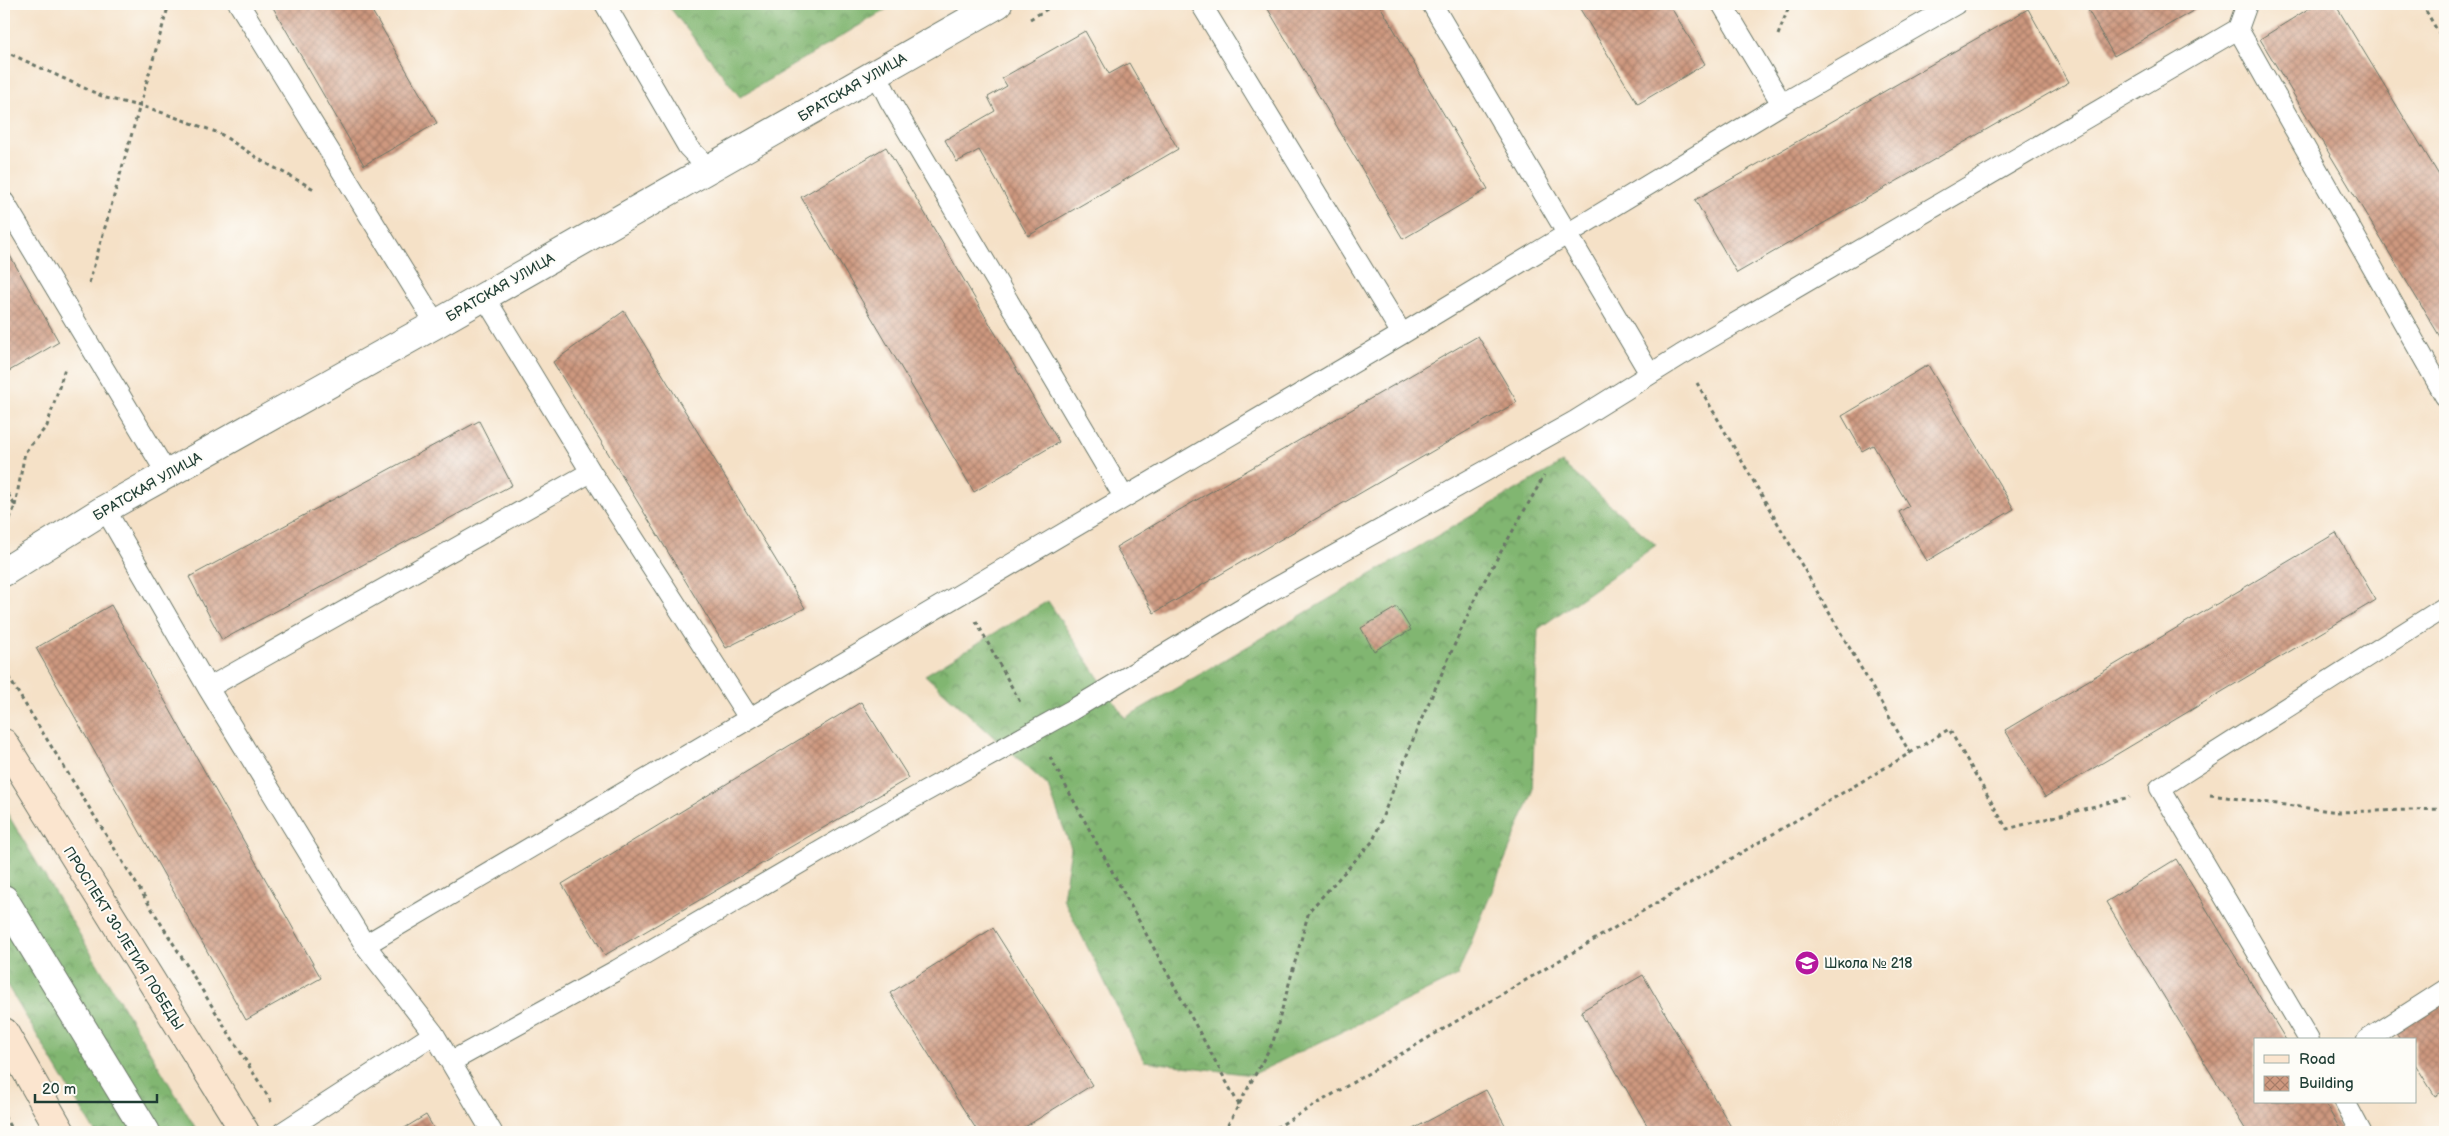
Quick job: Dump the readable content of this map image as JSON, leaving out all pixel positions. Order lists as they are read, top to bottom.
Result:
{
  "streets": {
    "main road": ["ПРОСПЕКТ 30-ЛЕТИЯ ПОБЕДЫ"],
    "street": ["БРАТСКАЯ УЛИЦА"]
  },
  "places": {
    "school or university": ["Школа № 218"]
  },
  "legend": ["Road", "Building"],
  "scale_bar": "20 m"
}
